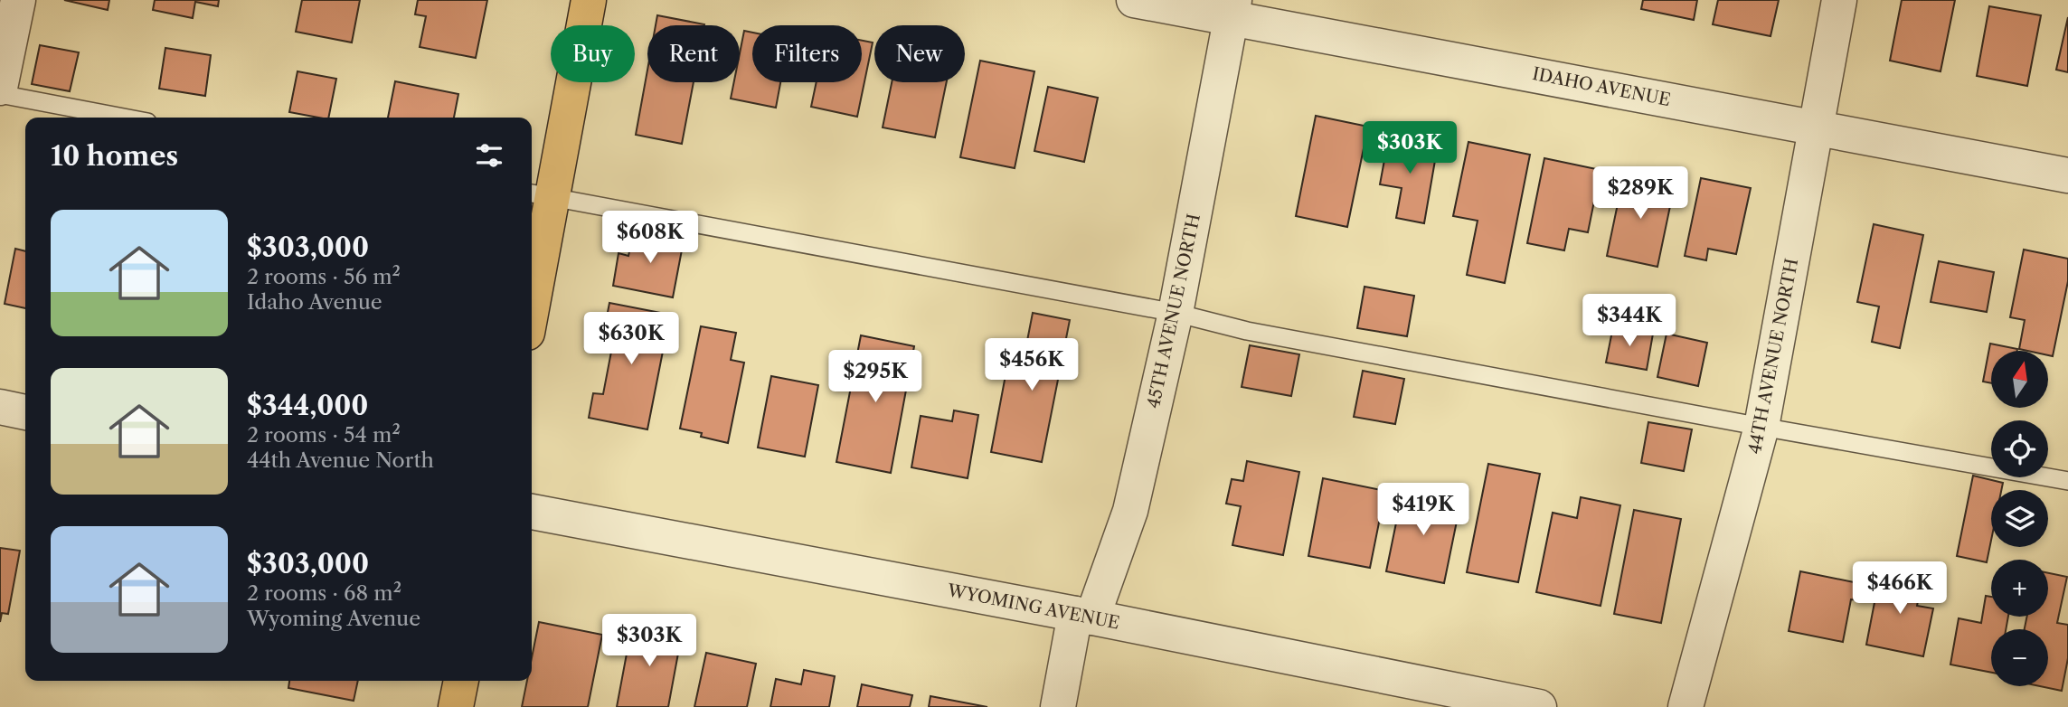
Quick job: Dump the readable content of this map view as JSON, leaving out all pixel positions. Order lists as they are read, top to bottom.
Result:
{
  "streets": {
    "street": [
      "IDAHO AVENUE",
      "45TH AVENUE NORTH",
      "44TH AVENUE NORTH",
      "WYOMING AVENUE"
    ]
  },
  "crossings": [
    ["IDAHO AVENUE", "45TH AVENUE NORTH"],
    ["IDAHO AVENUE", "44TH AVENUE NORTH"],
    ["45TH AVENUE NORTH", "WYOMING AVENUE"]
  ],
  "north": "top",
  "page": {
    "chip": [
      "Buy",
      "Rent",
      "Filters",
      "New"
    ],
    "heading": "10 homes",
    "price": [
      "$303K",
      "$289K",
      "$608K",
      "$344K",
      "$630K",
      "$456K",
      "$295K",
      "$419K",
      "$466K",
      "$303K"
    ],
    "list": [
      {
        "name": "$303,000",
        "note": "2 rooms · 56 m² · Idaho Avenue"
      },
      {
        "name": "$344,000",
        "note": "2 rooms · 54 m² · 44th Avenue North"
      },
      {
        "name": "$303,000",
        "note": "2 rooms · 68 m² · Wyoming Avenue"
      }
    ],
    "map_buttons": ["+", "−"]
  }
}
